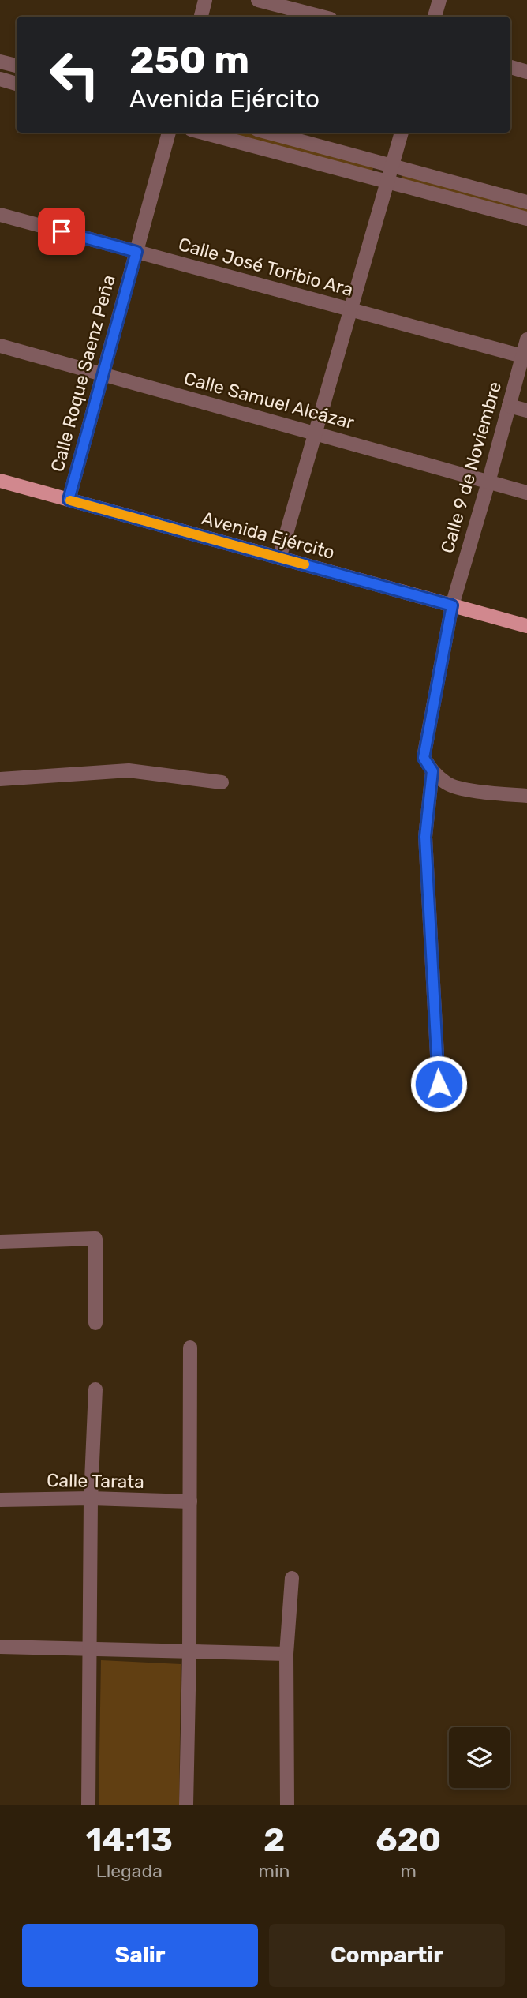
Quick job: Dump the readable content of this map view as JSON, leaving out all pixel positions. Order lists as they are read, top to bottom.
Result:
{
  "streets": {
    "main road": ["Avenida Ejército"],
    "street": [
      "Calle José Toribio Ara",
      "Calle Roque Saenz Peña",
      "Calle Samuel Alcázar",
      "Calle 9 de Noviembre",
      "Calle Tarata"
    ]
  },
  "crossings": [
    ["Calle José Toribio Ara", "Calle Roque Saenz Peña"],
    ["Calle José Toribio Ara", "Calle 9 de Noviembre"],
    ["Calle Roque Saenz Peña", "Calle Samuel Alcázar"],
    ["Calle Roque Saenz Peña", "Avenida Ejército"],
    ["Calle Samuel Alcázar", "Calle 9 de Noviembre"],
    ["Calle 9 de Noviembre", "Avenida Ejército"]
  ],
  "page": {
    "turn": ["250 m", "Avenida Ejército"],
    "eta": [
      "14:13",
      "Llegada",
      "2",
      "min",
      "620",
      "m"
    ],
    "buttons": ["Salir", "Compartir"]
  }
}
